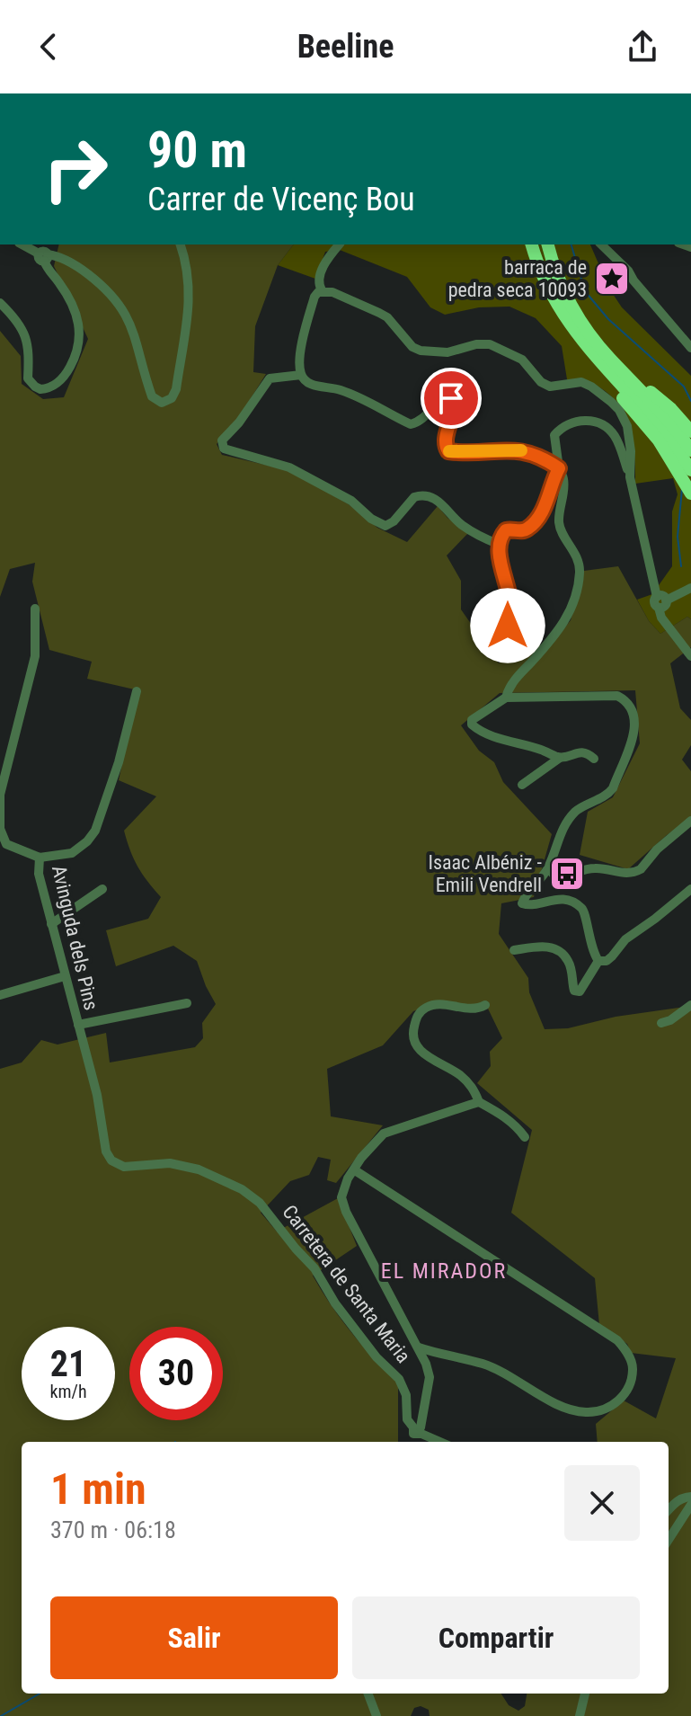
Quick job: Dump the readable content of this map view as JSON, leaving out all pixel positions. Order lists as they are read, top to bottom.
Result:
{
  "streets": {
    "street": ["Avinguda dels Pins", "Carretera de Santa Maria"]
  },
  "crossings": [
    ["Avinguda dels Pins", "Carretera de Santa Maria"]
  ],
  "districts": ["EL MIRADOR"],
  "places": {
    "place": ["barraca de pedra seca 10093"],
    "bus stop": ["Isaac Albéniz - Emili Vendrell"]
  },
  "page": {
    "header": "Beeline",
    "turn": ["90 m", "Carrer de Vicenç Bou"],
    "speed": "21 km/h",
    "limit": "30",
    "heading": ["1 min", "370 m · 06:18"],
    "buttons": ["Salir", "Compartir"]
  }
}
